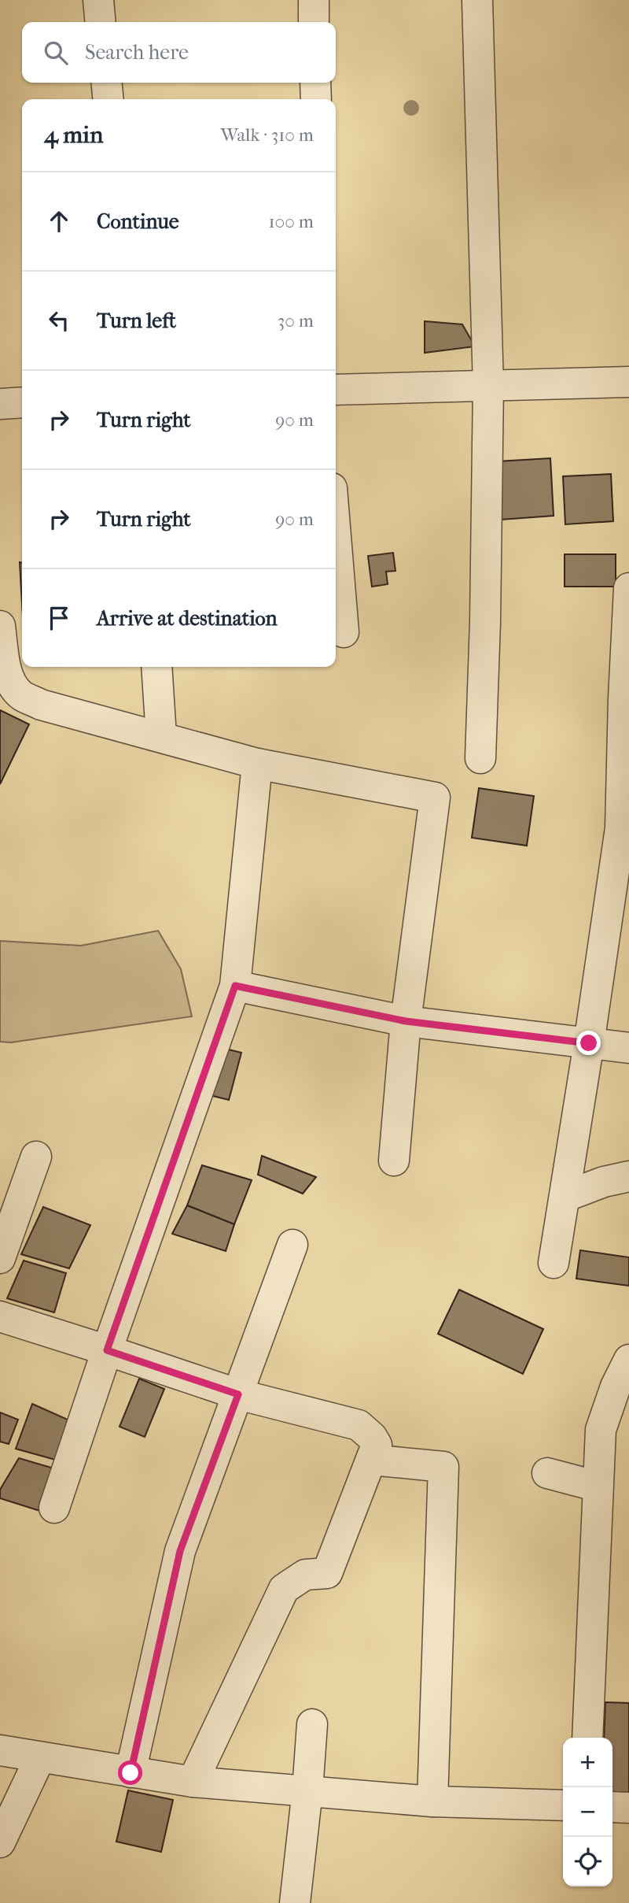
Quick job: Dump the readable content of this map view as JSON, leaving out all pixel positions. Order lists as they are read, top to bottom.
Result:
{
  "page": {
    "search": "Search here",
    "heading": ["4 min", "Walk · 310 m"],
    "list": [
      ["Continue", "100 m"],
      ["Turn left", "30 m"],
      ["Turn right", "90 m"],
      ["Turn right", "90 m"],
      "Arrive at destination"
    ],
    "map_buttons": ["+", "−"]
  }
}
